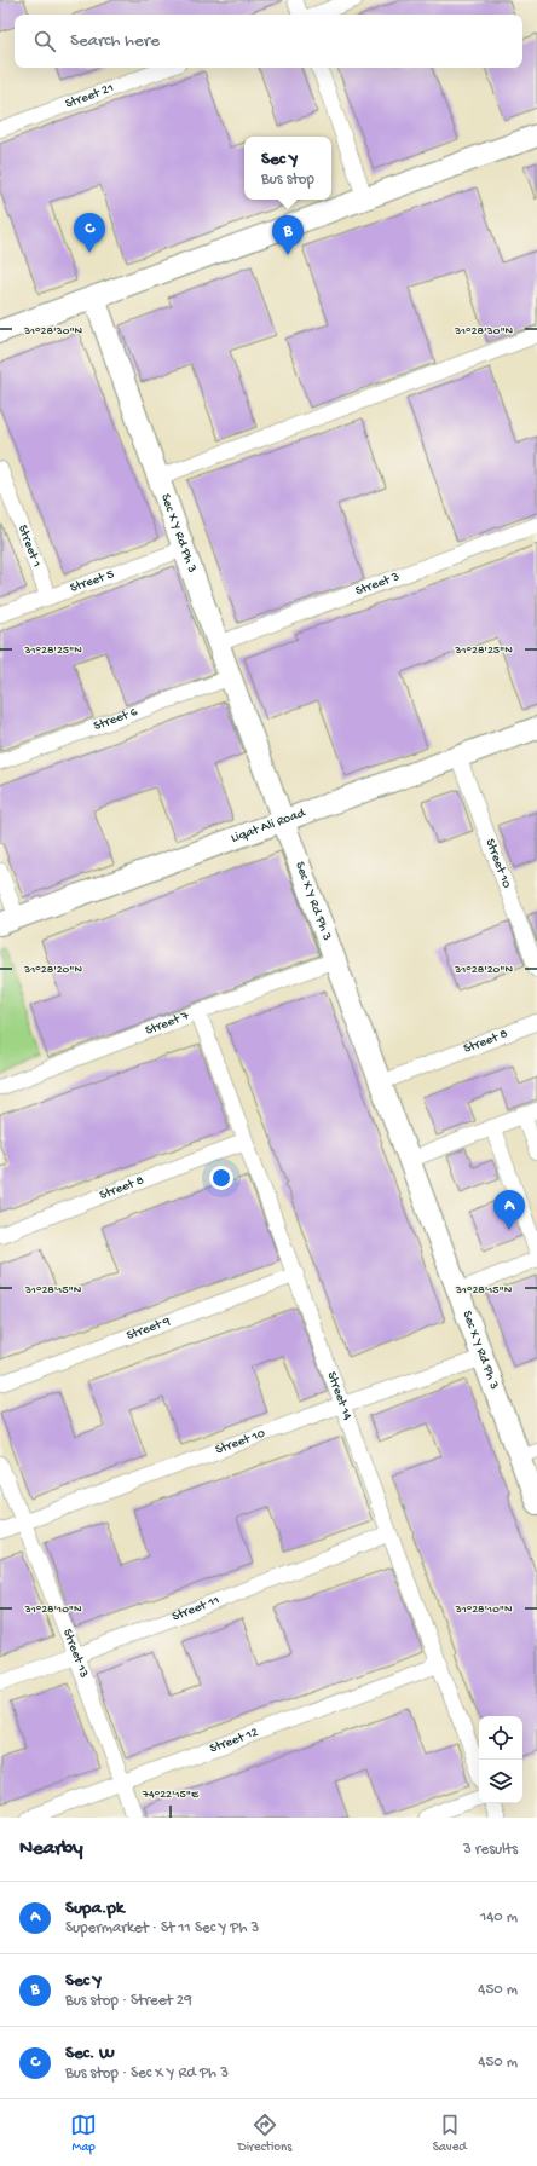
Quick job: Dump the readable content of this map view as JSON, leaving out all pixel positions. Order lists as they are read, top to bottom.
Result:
{
  "streets": {
    "street": [
      "Street 21",
      "Sec X Y Rd Ph 3",
      "Street 1",
      "Street 5",
      "Street 3",
      "Street 6",
      "Liqat Ali Road",
      "Street 10",
      "Street 7",
      "Street 8",
      "Street 9",
      "Street 14",
      "Street 11",
      "Street 13",
      "Street 12"
    ]
  },
  "crossings": [
    ["Sec X Y Rd Ph 3", "Street 5"],
    ["Sec X Y Rd Ph 3", "Street 3"],
    ["Sec X Y Rd Ph 3", "Street 6"],
    ["Sec X Y Rd Ph 3", "Liqat Ali Road"],
    ["Sec X Y Rd Ph 3", "Street 10"],
    ["Sec X Y Rd Ph 3", "Street 7"],
    ["Sec X Y Rd Ph 3", "Street 8"],
    ["Street 1", "Street 5"],
    ["Liqat Ali Road", "Street 10"],
    ["Street 10", "Street 14"],
    ["Street 10", "Street 13"],
    ["Street 7", "Street 14"],
    ["Street 8", "Street 14"],
    ["Street 9", "Street 14"],
    ["Street 14", "Street 11"],
    ["Street 14", "Street 12"],
    ["Street 11", "Street 13"],
    ["Street 13", "Street 12"]
  ],
  "page": {
    "search": "Search here",
    "popup": ["Sec Y", "Bus stop"],
    "pins": ["C", "B", "A"],
    "heading": ["Nearby", "3 results"],
    "list": [
      {
        "mark": "A",
        "name": "Supa.pk",
        "note": "Supermarket · St 11 Sec Y Ph 3",
        "value": "140 m"
      },
      {
        "mark": "B",
        "name": "Sec Y",
        "note": "Bus stop · Street 29",
        "value": "450 m"
      },
      {
        "mark": "C",
        "name": "Sec. W",
        "note": "Bus stop · Sec X Y Rd Ph 3",
        "value": "450 m"
      }
    ],
    "nav": ["Map", "Directions", "Saved"]
  },
  "coordinates": [
    "31°28'30\"N",
    "31°28'25\"N",
    "31°28'20\"N",
    "31°28'15\"N",
    "31°28'10\"N",
    "74°22'15\"E"
  ]
}
